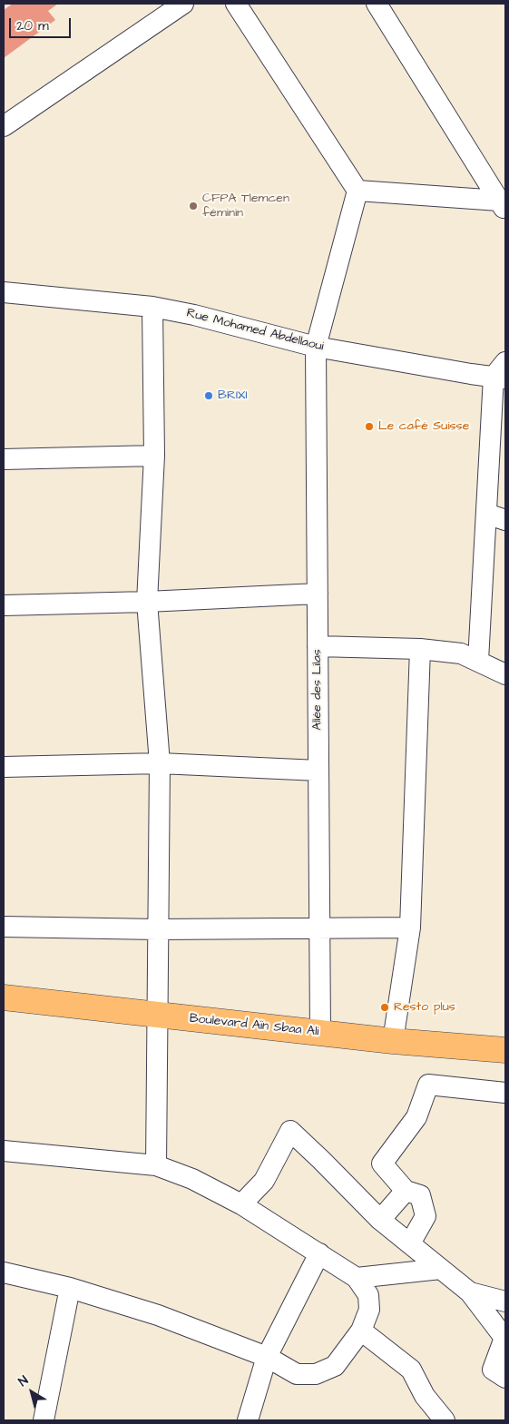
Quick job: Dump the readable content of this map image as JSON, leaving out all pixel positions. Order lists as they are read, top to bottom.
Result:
{
  "streets": {
    "main road": ["Boulevard Aïn Sbaa Ali"],
    "street": ["Rue Mohamed Abdellaoui", "Allée des Lilas"]
  },
  "crossings": [
    ["Rue Mohamed Abdellaoui", "Allée des Lilas"],
    ["Allée des Lilas", "Boulevard Aïn Sbaa Ali"]
  ],
  "places": [
    "CFPA Tlemcen féminin",
    "BRIXI",
    "Le café Suisse",
    "Resto plus"
  ],
  "scale_bar": "20 m",
  "north": "top left"
}
